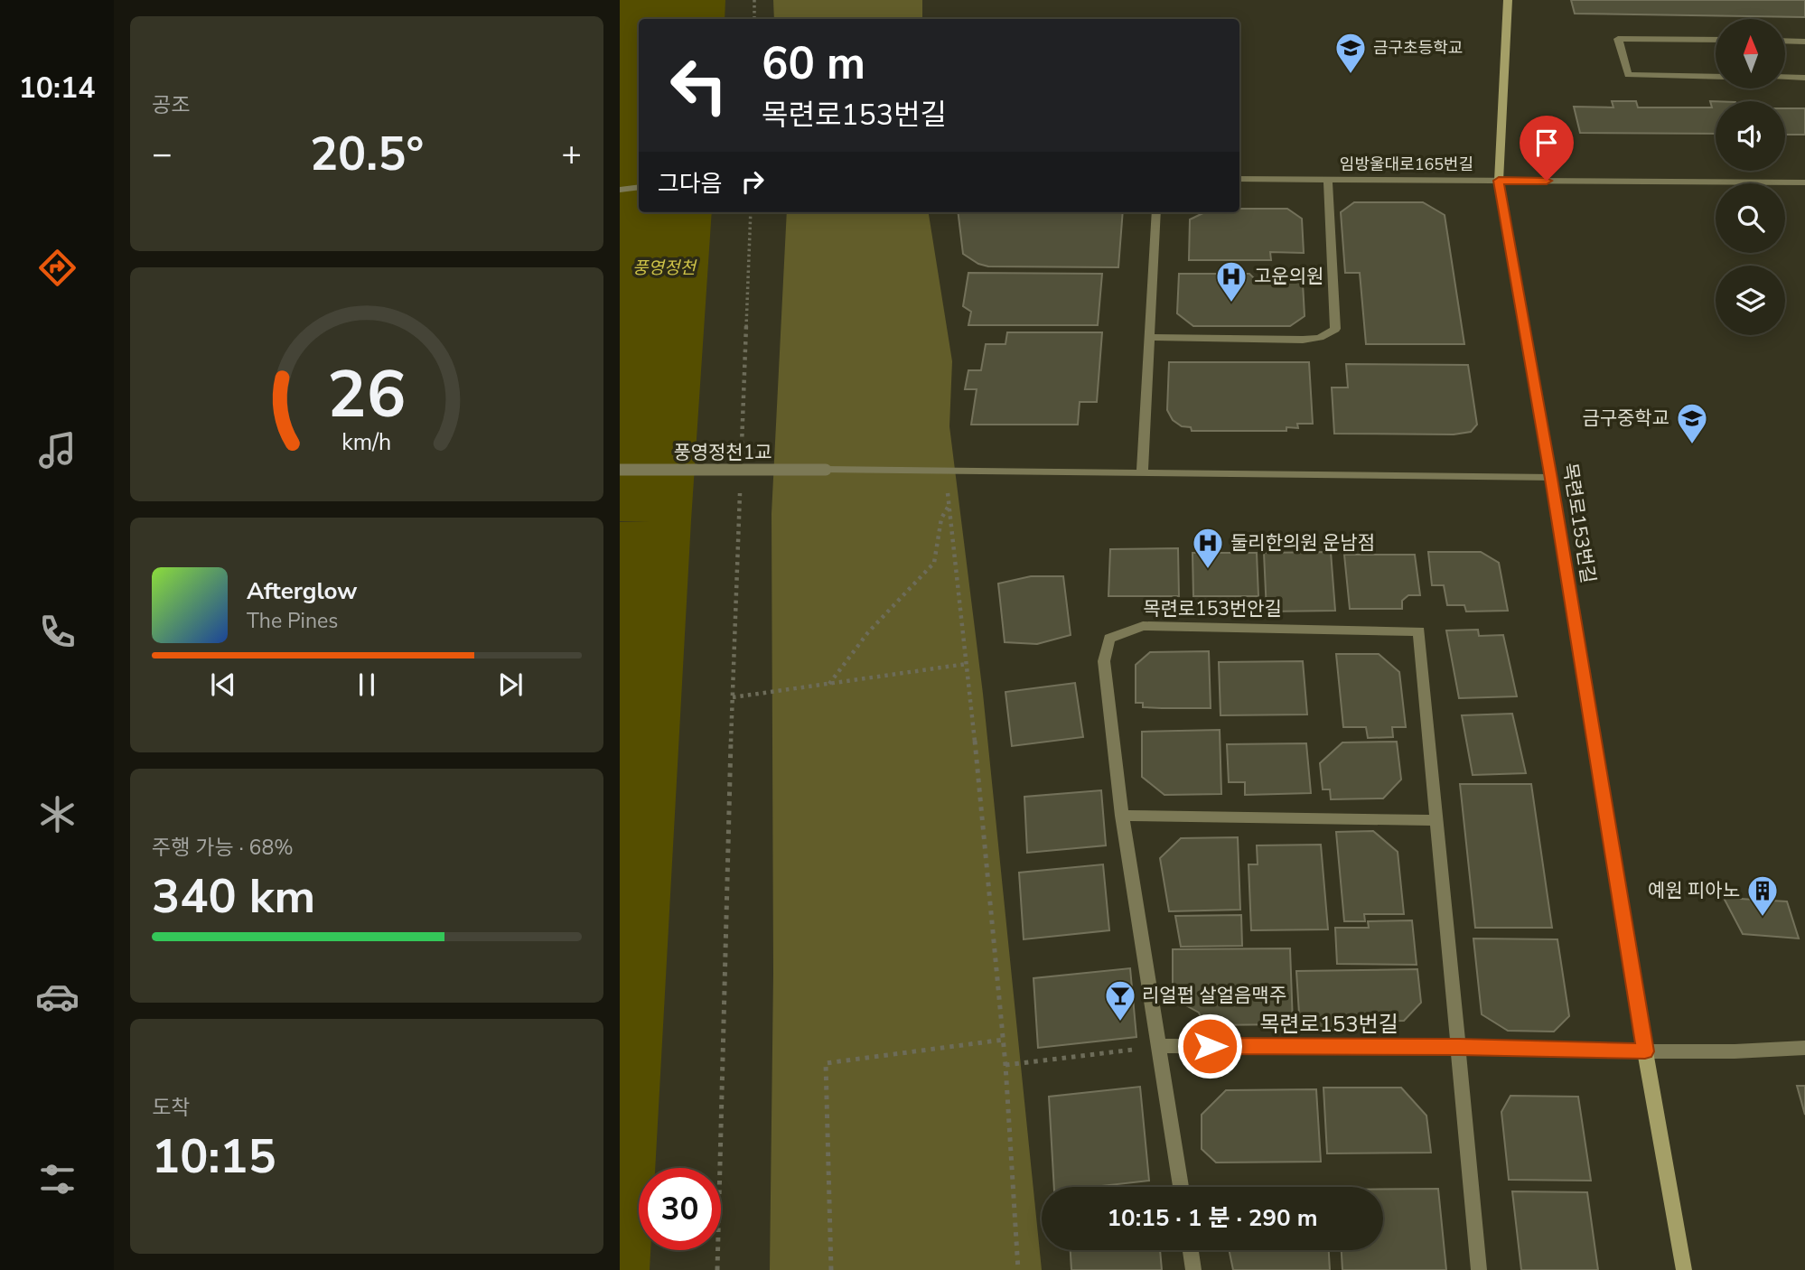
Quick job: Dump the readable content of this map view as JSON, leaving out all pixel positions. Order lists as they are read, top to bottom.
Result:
{
  "streets": {
    "street": [
      "임방울대로165번길",
      "풍영정천1교",
      "목련로153번길",
      "목련로153번안길"
    ]
  },
  "crossings": [
    ["임방울대로165번길", "목련로153번길"],
    ["풍영정천1교", "목련로153번길"],
    ["목련로153번길", "목련로153번안길"]
  ],
  "water": ["풍영정천"],
  "places": {
    "school or university": ["금구초등학교", "금구중학교"],
    "hospital": ["고운의원", "둘리한의원 운남점"],
    "building": ["예원 피아노"],
    "bar": ["리얼펍 살얼음맥주"]
  },
  "north": "top",
  "page": {
    "tabs": "10:14",
    "tile": [
      "공조",
      ["주행 가능 · 68%", "340 km"],
      ["도착", "10:15"]
    ],
    "turn": ["60 m", "목련로153번길"],
    "heat": ["−", "20.5°", "+"],
    "then": "그다음",
    "song": ["Afterglow", "The Pines"],
    "limit": "30",
    "trip": "10:15 · 1 분 · 290 m",
    "gauge": ["26", "km/h"]
  }
}
